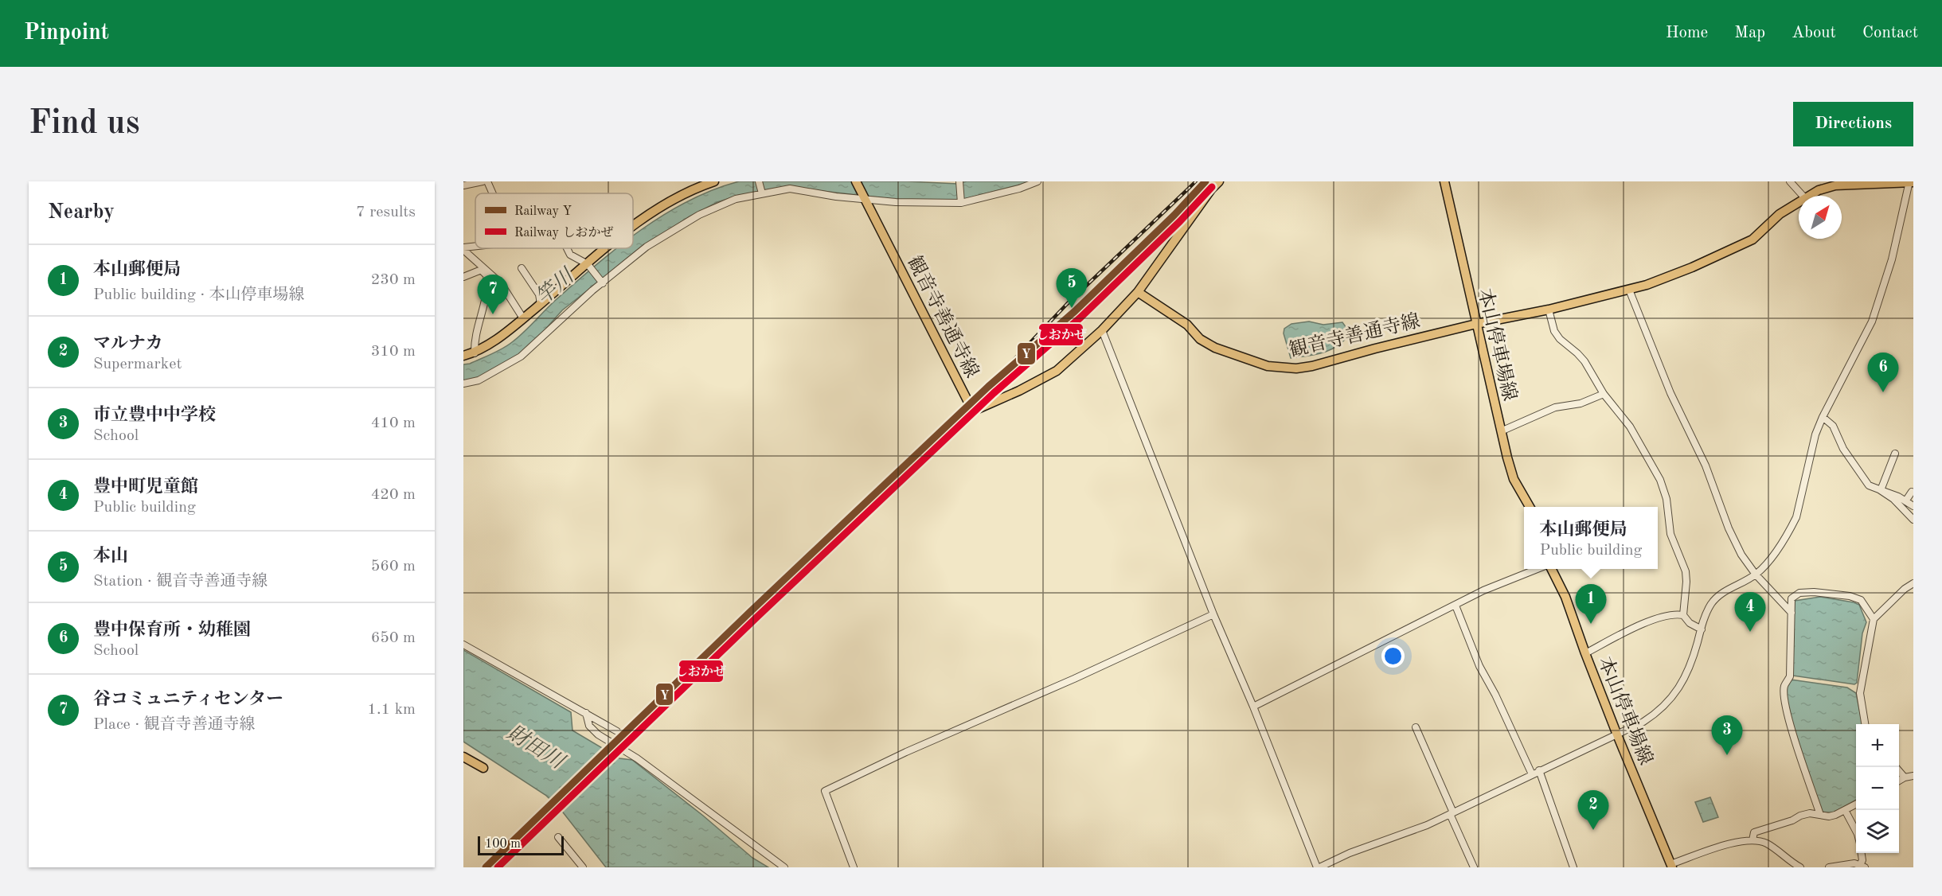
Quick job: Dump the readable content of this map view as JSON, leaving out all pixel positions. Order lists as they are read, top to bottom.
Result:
{
  "streets": {
    "main road": ["観音寺善通寺線", "本山停車場線"]
  },
  "crossings": [
    ["観音寺善通寺線", "本山停車場線"]
  ],
  "water": ["竿川", "財田川"],
  "lines": ["rail line Y", "rail line しおかぜ"],
  "legend": ["Railway Y", "Railway しおかぜ"],
  "scale_bar": "100 m",
  "north": "top right",
  "page": {
    "header": "Pinpoint",
    "nav": [
      "Home",
      "Map",
      "About",
      "Contact"
    ],
    "buttons": "Directions",
    "title": "Find us",
    "heading": ["Nearby", "7 results"],
    "list": [
      {
        "mark": "1",
        "name": "本山郵便局",
        "note": "Public building · 本山停車場線",
        "value": "230 m"
      },
      {
        "mark": "2",
        "name": "マルナカ",
        "note": "Supermarket",
        "value": "310 m"
      },
      {
        "mark": "3",
        "name": "市立豊中中学校",
        "note": "School",
        "value": "410 m"
      },
      {
        "mark": "4",
        "name": "豊中町児童館",
        "note": "Public building",
        "value": "420 m"
      },
      {
        "mark": "5",
        "name": "本山",
        "note": "Station · 観音寺善通寺線",
        "value": "560 m"
      },
      {
        "mark": "6",
        "name": "豊中保育所・幼稚園",
        "note": "School",
        "value": "650 m"
      },
      {
        "mark": "7",
        "name": "谷コミュニティセンター",
        "note": "Place · 観音寺善通寺線",
        "value": "1.1 km"
      }
    ],
    "pins": [
      "5",
      "7",
      "6",
      "1",
      "4",
      "3",
      "2"
    ],
    "popup": ["本山郵便局", "Public building"],
    "map_buttons": ["+", "−"],
    "scale": "100 m"
  }
}
